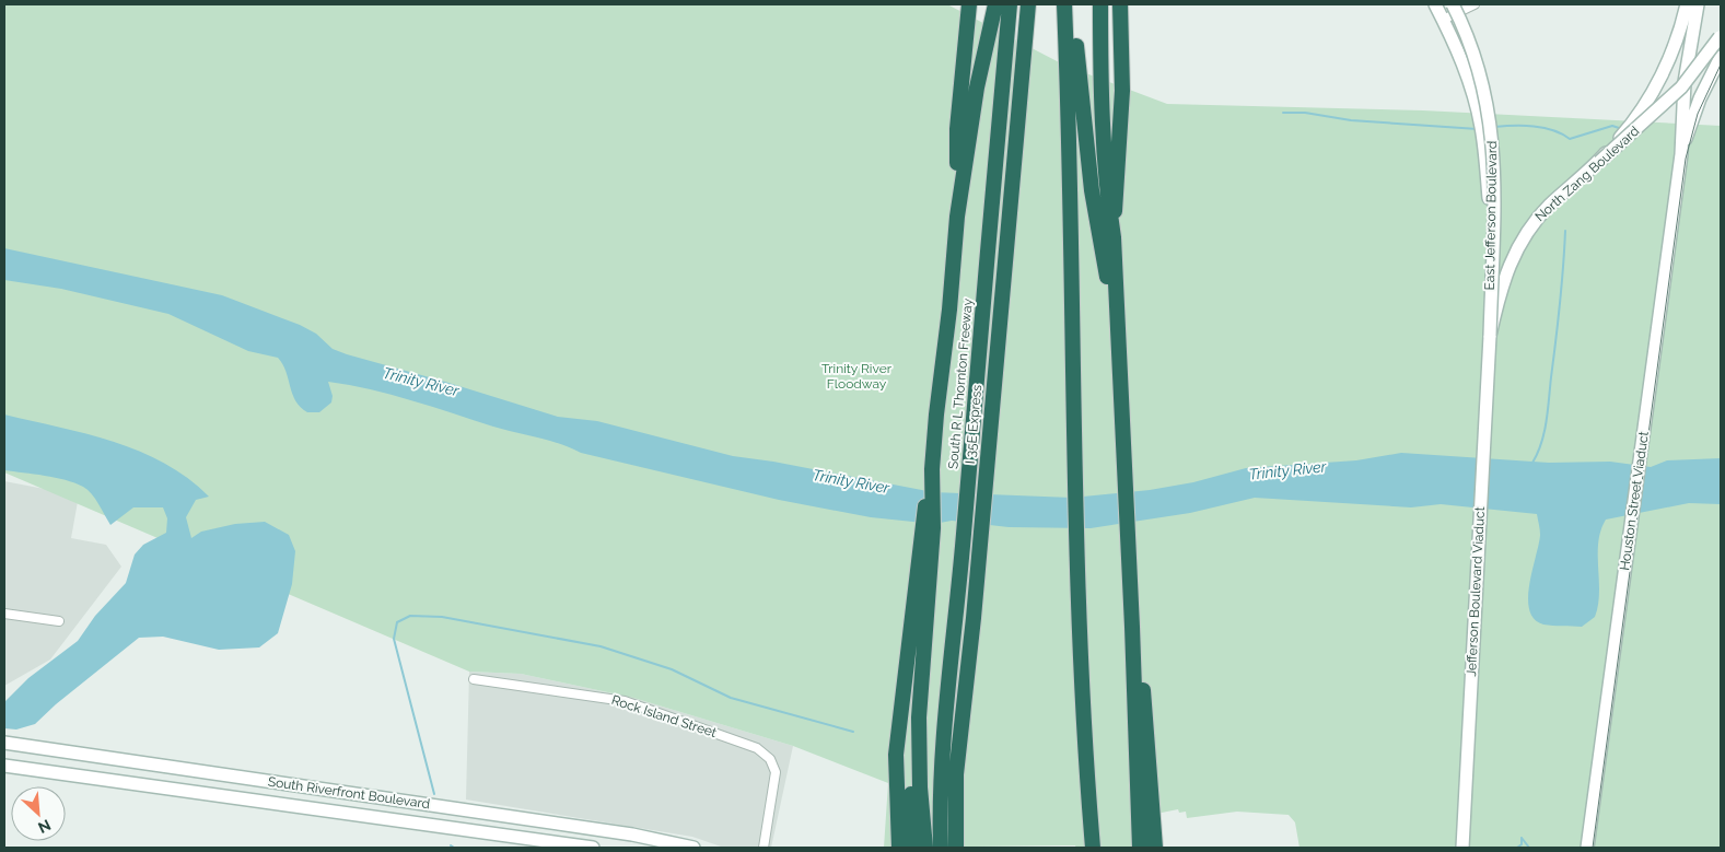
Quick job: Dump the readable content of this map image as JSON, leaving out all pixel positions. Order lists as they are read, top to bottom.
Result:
{
  "streets": {
    "highway": ["South R L Thornton Freeway", "I 35E Express"],
    "main road": [
      "North Zang Boulevard",
      "East Jefferson Boulevard",
      "Houston Street Viaduct",
      "Jefferson Boulevard Viaduct",
      "South Riverfront Boulevard"
    ],
    "street": ["Rock Island Street"]
  },
  "crossings": [
    ["North Zang Boulevard", "East Jefferson Boulevard"],
    ["North Zang Boulevard", "Jefferson Boulevard Viaduct"],
    ["East Jefferson Boulevard", "Jefferson Boulevard Viaduct"]
  ],
  "water": ["Trinity River"],
  "parks": ["Trinity River Floodway"],
  "north": "bottom right"
}
